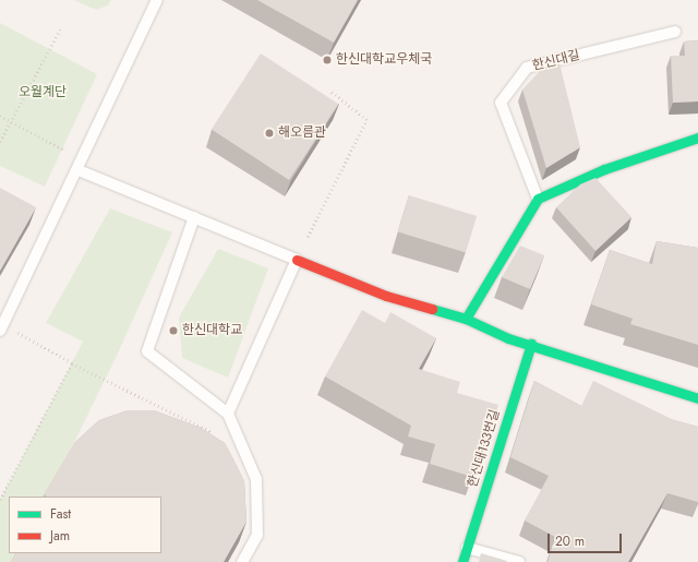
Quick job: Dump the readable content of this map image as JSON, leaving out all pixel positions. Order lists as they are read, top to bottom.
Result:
{
  "streets": {
    "street": ["한신대133번길"],
    "lane": ["한신대길"]
  },
  "parks": ["오월계단"],
  "places": ["한신대학교우체국", "해오름관", "한신대학교"],
  "legend": ["Fast", "Jam"],
  "scale_bar": "20 m"
}
